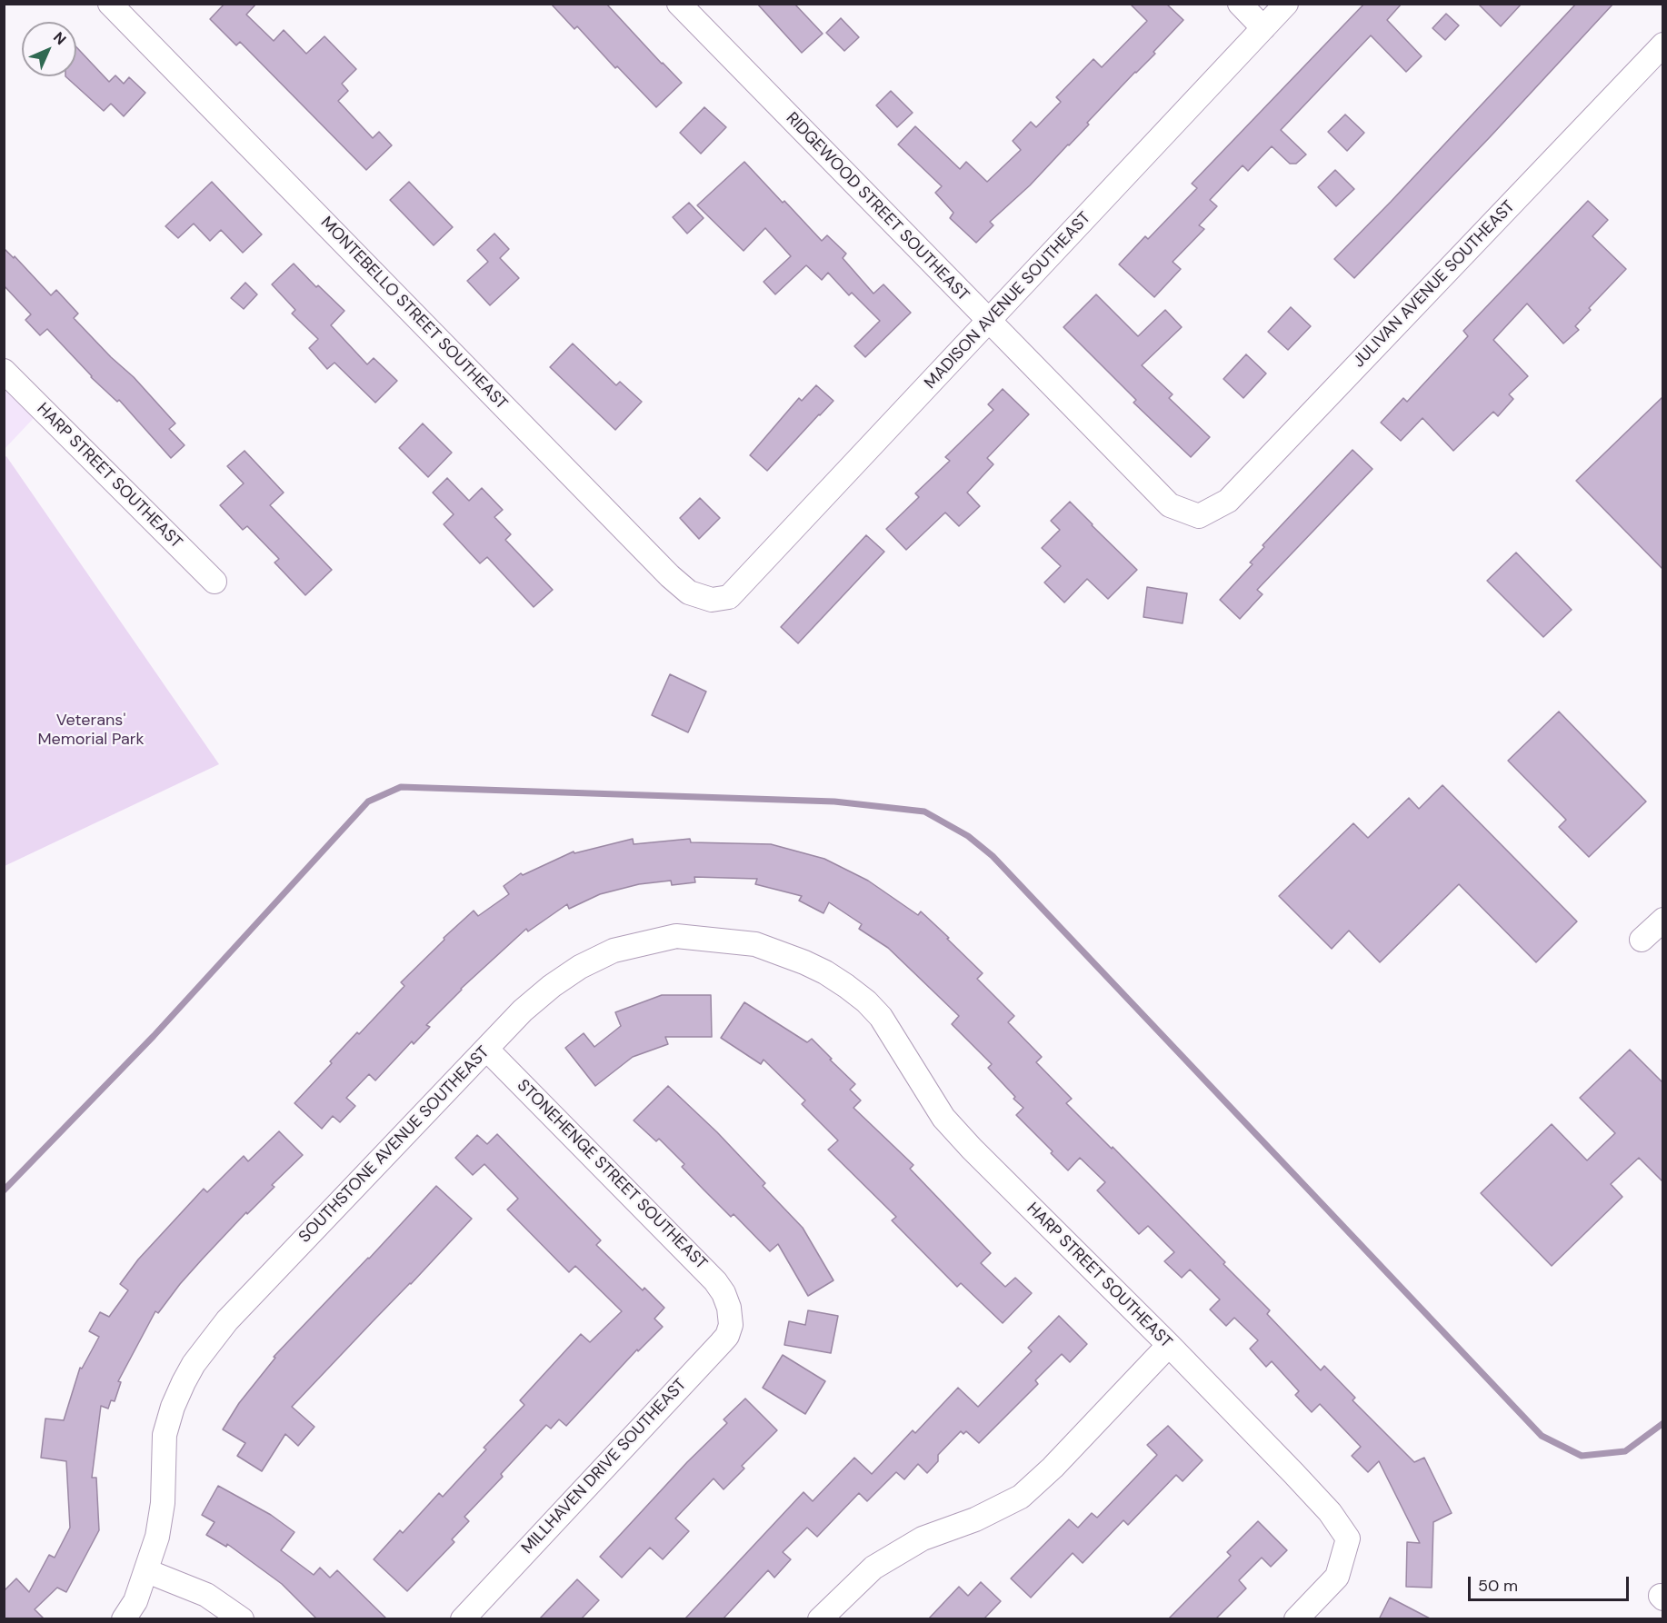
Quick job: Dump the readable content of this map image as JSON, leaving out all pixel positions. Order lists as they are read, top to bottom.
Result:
{
  "streets": {
    "street": [
      "RIDGEWOOD STREET SOUTHEAST",
      "JULIVAN AVENUE SOUTHEAST",
      "MADISON AVENUE SOUTHEAST",
      "MONTEBELLO STREET SOUTHEAST",
      "HARP STREET SOUTHEAST",
      "SOUTHSTONE AVENUE SOUTHEAST",
      "STONEHENGE STREET SOUTHEAST",
      "MILLHAVEN DRIVE SOUTHEAST"
    ]
  },
  "crossings": [
    ["RIDGEWOOD STREET SOUTHEAST", "JULIVAN AVENUE SOUTHEAST"],
    ["RIDGEWOOD STREET SOUTHEAST", "MADISON AVENUE SOUTHEAST"],
    ["MADISON AVENUE SOUTHEAST", "MONTEBELLO STREET SOUTHEAST"],
    ["HARP STREET SOUTHEAST", "SOUTHSTONE AVENUE SOUTHEAST"],
    ["SOUTHSTONE AVENUE SOUTHEAST", "STONEHENGE STREET SOUTHEAST"],
    ["STONEHENGE STREET SOUTHEAST", "MILLHAVEN DRIVE SOUTHEAST"]
  ],
  "parks": ["Veterans' Memorial Park"],
  "scale_bar": "50 m",
  "north": "top right"
}
